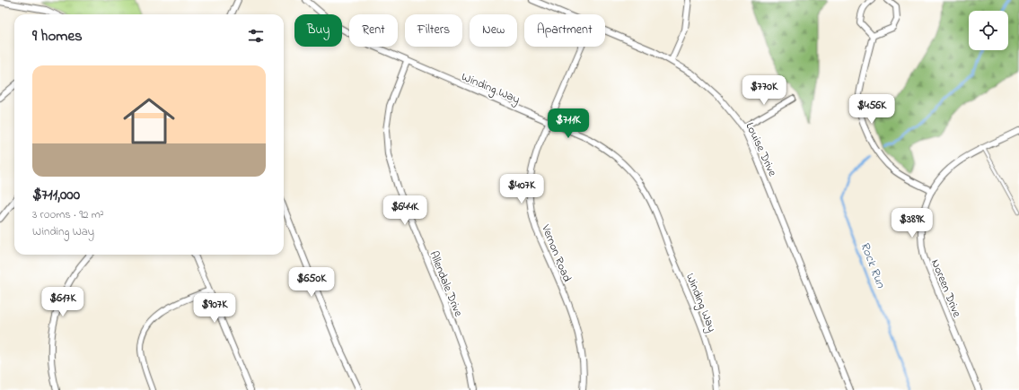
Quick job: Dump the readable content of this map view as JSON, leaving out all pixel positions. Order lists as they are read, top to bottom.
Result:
{
  "streets": {
    "street": [
      "Winding Way",
      "Louise Drive",
      "Vernon Road",
      "Allendale Drive",
      "Noreen Drive"
    ]
  },
  "crossings": [
    ["Winding Way", "Vernon Road"],
    ["Winding Way", "Allendale Drive"]
  ],
  "water": ["Rock Run"],
  "page": {
    "chip": [
      "Buy",
      "Rent",
      "Filters",
      "New",
      "Apartment"
    ],
    "heading": "9 homes",
    "list": [
      {
        "name": "$711,000",
        "note": "3 rooms · 92 m² · Winding Way"
      }
    ],
    "price": [
      "$770K",
      "$456K",
      "$711K",
      "$407K",
      "$644K",
      "$389K",
      "$650K",
      "$617K",
      "$907K"
    ]
  }
}
